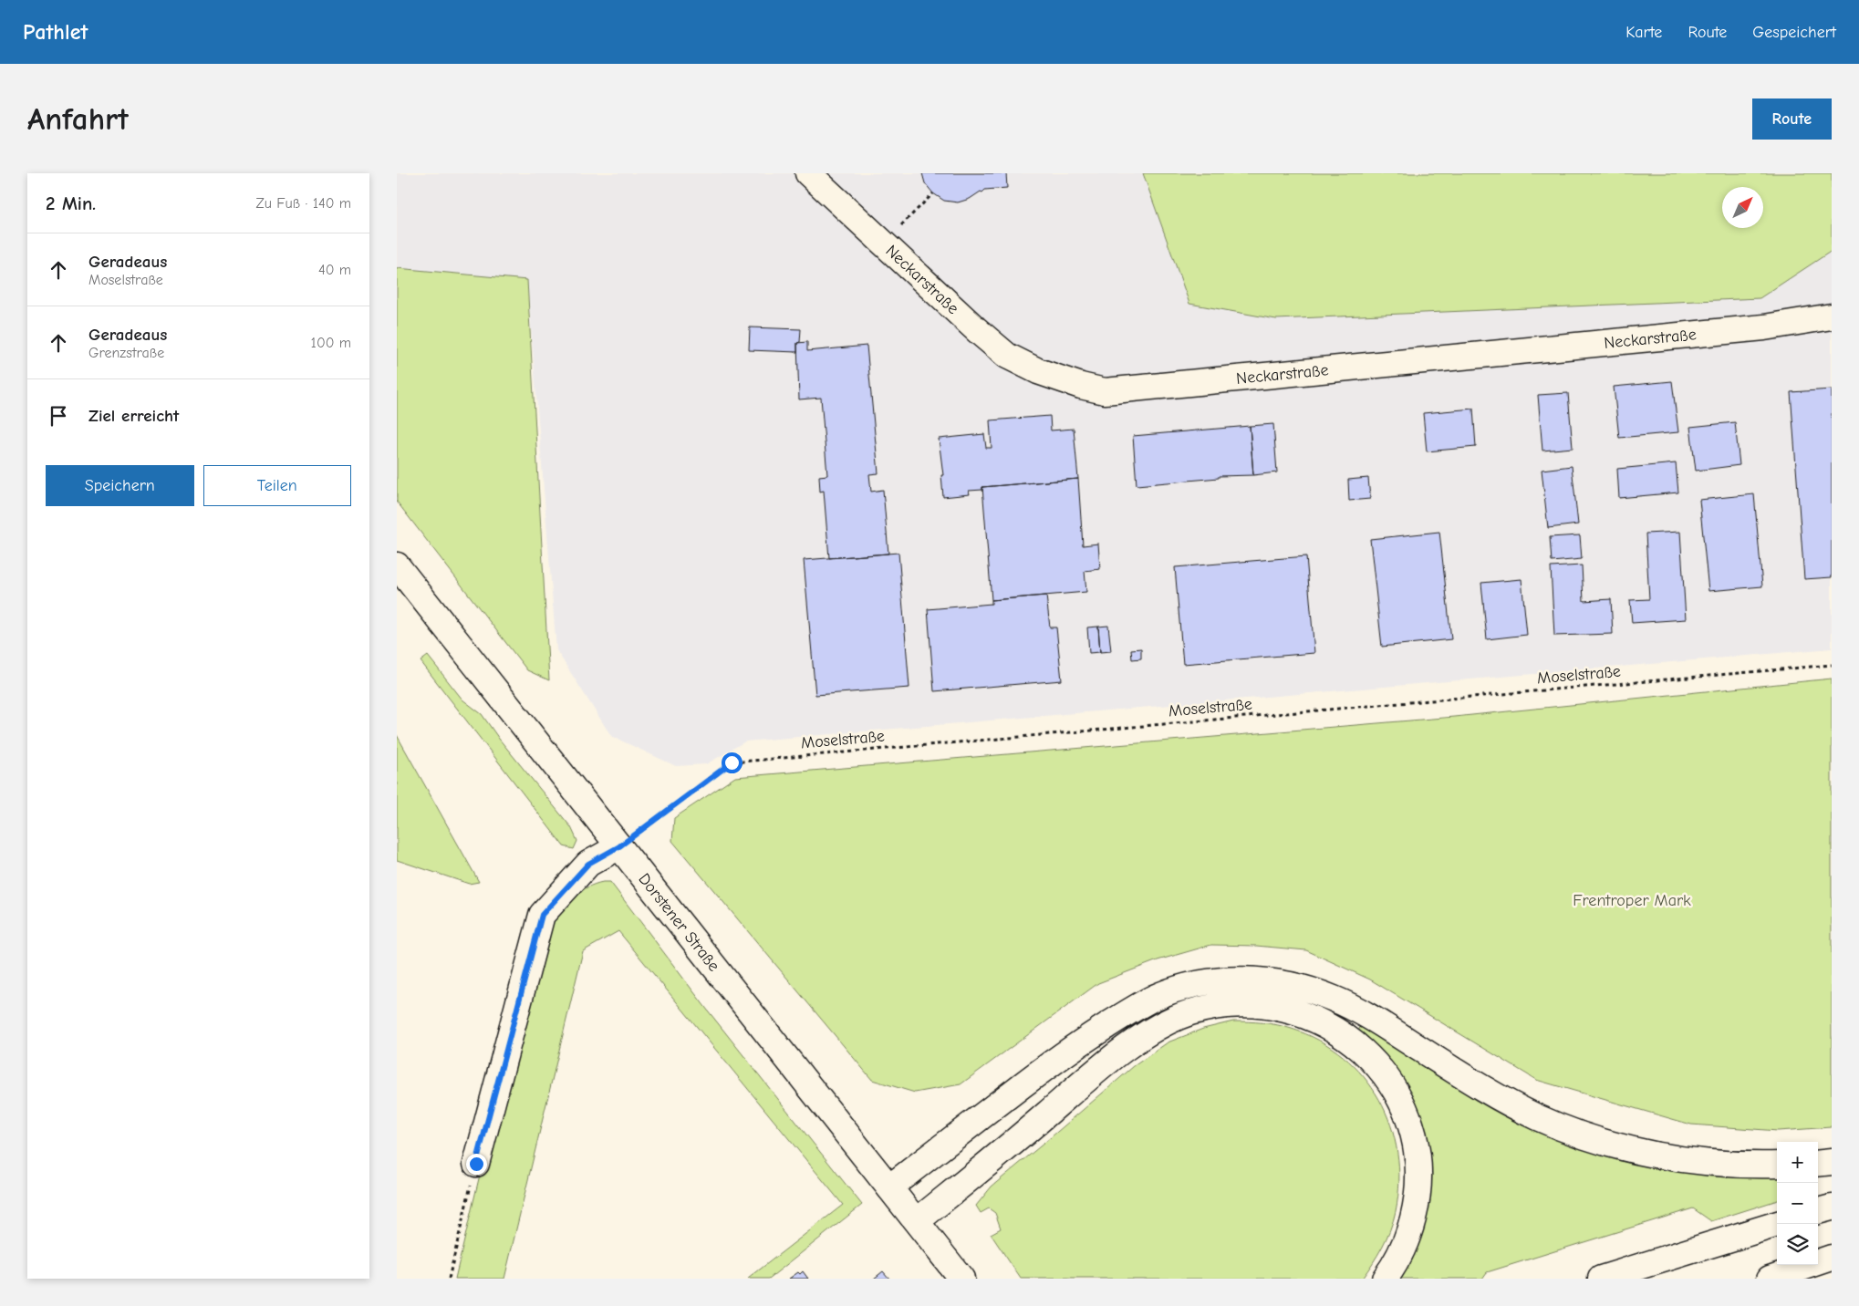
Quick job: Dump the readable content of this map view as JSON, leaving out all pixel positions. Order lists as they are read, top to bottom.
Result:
{
  "streets": {
    "main road": ["Neckarstraße", "Dorstener Straße"],
    "path": ["Moselstraße"]
  },
  "crossings": [
    ["Moselstraße", "Dorstener Straße"]
  ],
  "parks": ["Frentroper Mark"],
  "north": "top right",
  "page": {
    "header": "Pathlet",
    "nav": ["Karte", "Route", "Gespeichert"],
    "buttons": [
      "Route",
      ["Speichern", "Teilen"]
    ],
    "title": "Anfahrt",
    "heading": ["2 Min.", "Zu Fuß · 140 m"],
    "list": [
      ["Geradeaus", "Moselstraße", "40 m"],
      ["Geradeaus", "Grenzstraße", "100 m"],
      "Ziel erreicht"
    ],
    "map_buttons": ["+", "−"]
  }
}
